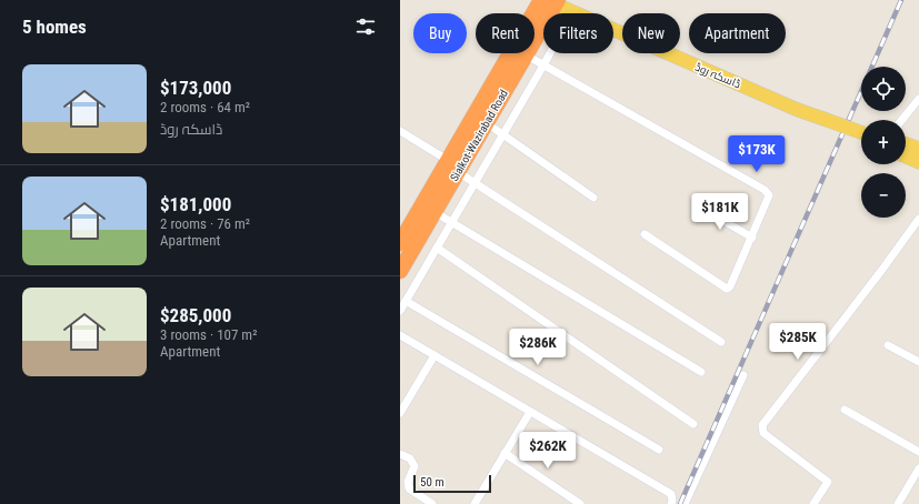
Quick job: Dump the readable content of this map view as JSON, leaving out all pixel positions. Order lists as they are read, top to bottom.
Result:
{
  "streets": {
    "highway": ["Sialkot-Wazirabad Road"],
    "main road": ["ڈاسکہ روڈ"]
  },
  "crossings": [
    ["ڈاسکہ روڈ", "Sialkot-Wazirabad Road"]
  ],
  "scale_bar": "50 m",
  "page": {
    "heading": "5 homes",
    "chip": [
      "Buy",
      "Rent",
      "Filters",
      "New",
      "Apartment"
    ],
    "list": [
      {
        "name": "$173,000",
        "note": "2 rooms · 64 m² · ڈاسکہ روڈ"
      },
      {
        "name": "$181,000",
        "note": "2 rooms · 76 m² · Apartment"
      },
      {
        "name": "$285,000",
        "note": "3 rooms · 107 m² · Apartment"
      }
    ],
    "map_buttons": ["+", "−"],
    "price": [
      "$173K",
      "$181K",
      "$285K",
      "$286K",
      "$262K"
    ],
    "scale": "50 m"
  }
}
